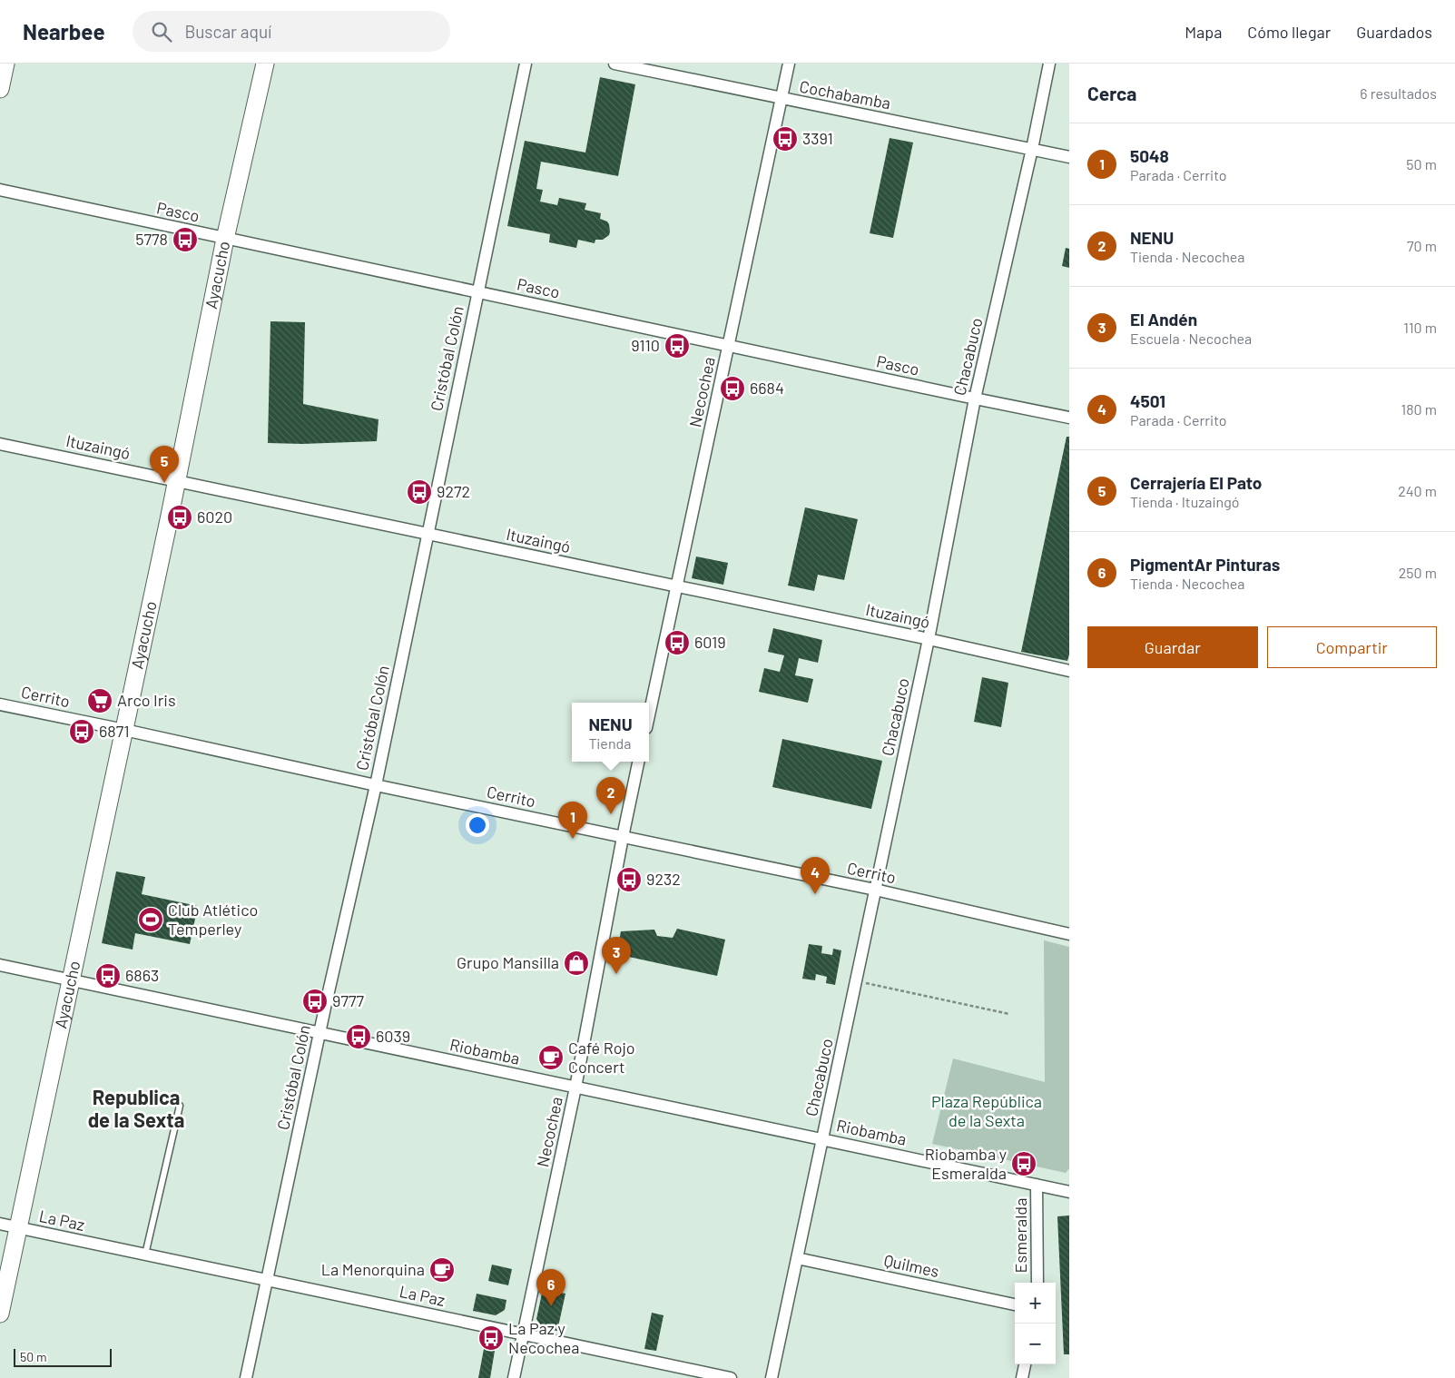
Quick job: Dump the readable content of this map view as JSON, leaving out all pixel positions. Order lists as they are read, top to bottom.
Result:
{
  "streets": {
    "main road": ["Ayacucho"],
    "street": [
      "Cochabamba",
      "Pasco",
      "Chacabuco",
      "Cristóbal Colón",
      "Necochea",
      "Ituzaingó",
      "Cerrito",
      "Riobamba",
      "La Paz",
      "Esmeralda",
      "Quilmes"
    ]
  },
  "crossings": [
    ["Cochabamba", "Chacabuco"],
    ["Cochabamba", "Necochea"],
    ["Pasco", "Ayacucho"],
    ["Pasco", "Chacabuco"],
    ["Pasco", "Cristóbal Colón"],
    ["Pasco", "Necochea"],
    ["Ayacucho", "Ituzaingó"],
    ["Ayacucho", "Cerrito"],
    ["Ayacucho", "Riobamba"],
    ["Ayacucho", "La Paz"],
    ["Chacabuco", "Ituzaingó"],
    ["Chacabuco", "Cerrito"],
    ["Chacabuco", "Riobamba"],
    ["Chacabuco", "Quilmes"],
    ["Cristóbal Colón", "Ituzaingó"],
    ["Cristóbal Colón", "Cerrito"],
    ["Cristóbal Colón", "Riobamba"],
    ["Cristóbal Colón", "La Paz"],
    ["Necochea", "Ituzaingó"],
    ["Necochea", "Cerrito"],
    ["Necochea", "Riobamba"],
    ["Necochea", "La Paz"],
    ["Riobamba", "Esmeralda"]
  ],
  "districts": ["Republica de la Sexta"],
  "parks": ["Plaza República de la Sexta"],
  "places": {
    "bus stop": [
      "3391",
      "5778",
      "9110",
      "6684",
      "9272",
      "6020",
      "6019",
      "6871",
      "9232",
      "6863",
      "9777",
      "6039",
      "Riobamba y Esmeralda",
      "La Paz y Necochea"
    ],
    "supermarket": ["Arco Iris"],
    "sports": ["Club Atlético Temperley"],
    "shop": ["Grupo Mansilla"],
    "cafe": ["Café Rojo Concert", "La Menorquina"]
  },
  "scale_bar": "50 m",
  "page": {
    "header": "Nearbee",
    "search": "Buscar aquí",
    "nav": ["Mapa", "Cómo llegar", "Guardados"],
    "heading": ["Cerca", "6 resultados"],
    "list": [
      {
        "mark": "1",
        "name": "5048",
        "note": "Parada · Cerrito",
        "value": "50 m"
      },
      {
        "mark": "2",
        "name": "NENU",
        "note": "Tienda · Necochea",
        "value": "70 m"
      },
      {
        "mark": "3",
        "name": "El Andén",
        "note": "Escuela · Necochea",
        "value": "110 m"
      },
      {
        "mark": "4",
        "name": "4501",
        "note": "Parada · Cerrito",
        "value": "180 m"
      },
      {
        "mark": "5",
        "name": "Cerrajería El Pato",
        "note": "Tienda · Ituzaingó",
        "value": "240 m"
      },
      {
        "mark": "6",
        "name": "PigmentAr Pinturas",
        "note": "Tienda · Necochea",
        "value": "250 m"
      }
    ],
    "pins": [
      "5",
      "2",
      "1",
      "4",
      "3",
      "6"
    ],
    "buttons": ["Guardar", "Compartir"],
    "popup": ["NENU", "Tienda"],
    "map_buttons": ["+", "−"],
    "scale": "50 m"
  }
}
